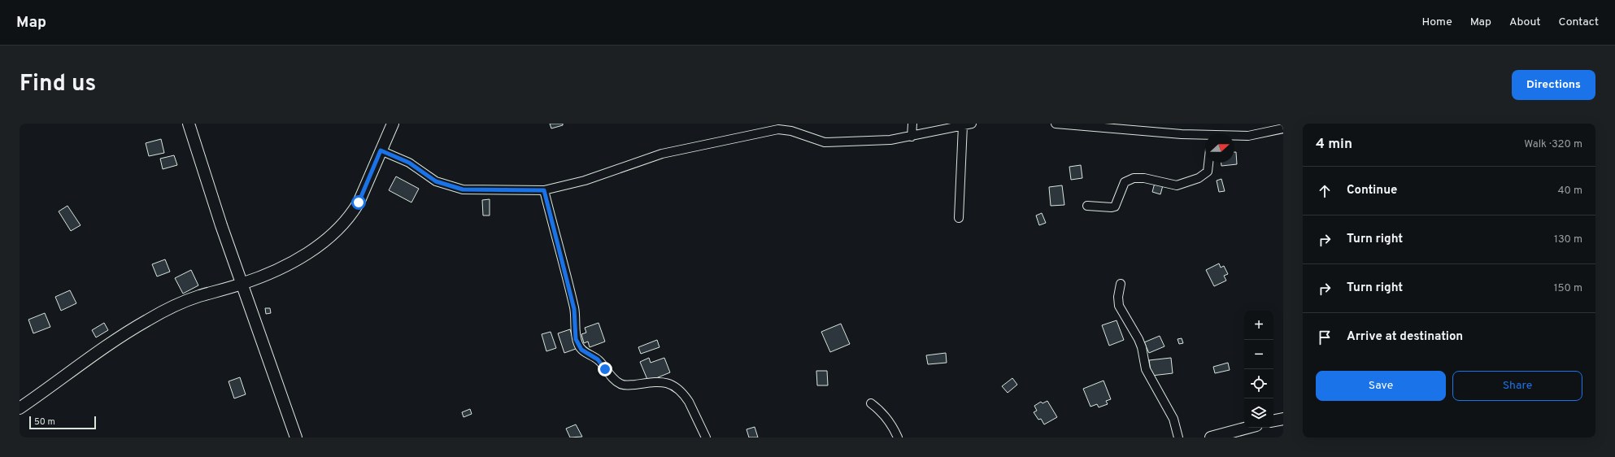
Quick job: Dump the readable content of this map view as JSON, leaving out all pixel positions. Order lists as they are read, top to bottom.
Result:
{
  "scale_bar": "50 m",
  "north": "right",
  "page": {
    "header": "Map",
    "nav": [
      "Home",
      "Map",
      "About",
      "Contact"
    ],
    "title": "Find us",
    "buttons": [
      "Directions",
      ["Save", "Share"]
    ],
    "heading": ["4 min", "Walk · 320 m"],
    "list": [
      ["Continue", "40 m"],
      ["Turn right", "130 m"],
      ["Turn right", "150 m"],
      "Arrive at destination"
    ],
    "map_buttons": ["+", "−"],
    "scale": "50 m"
  }
}
